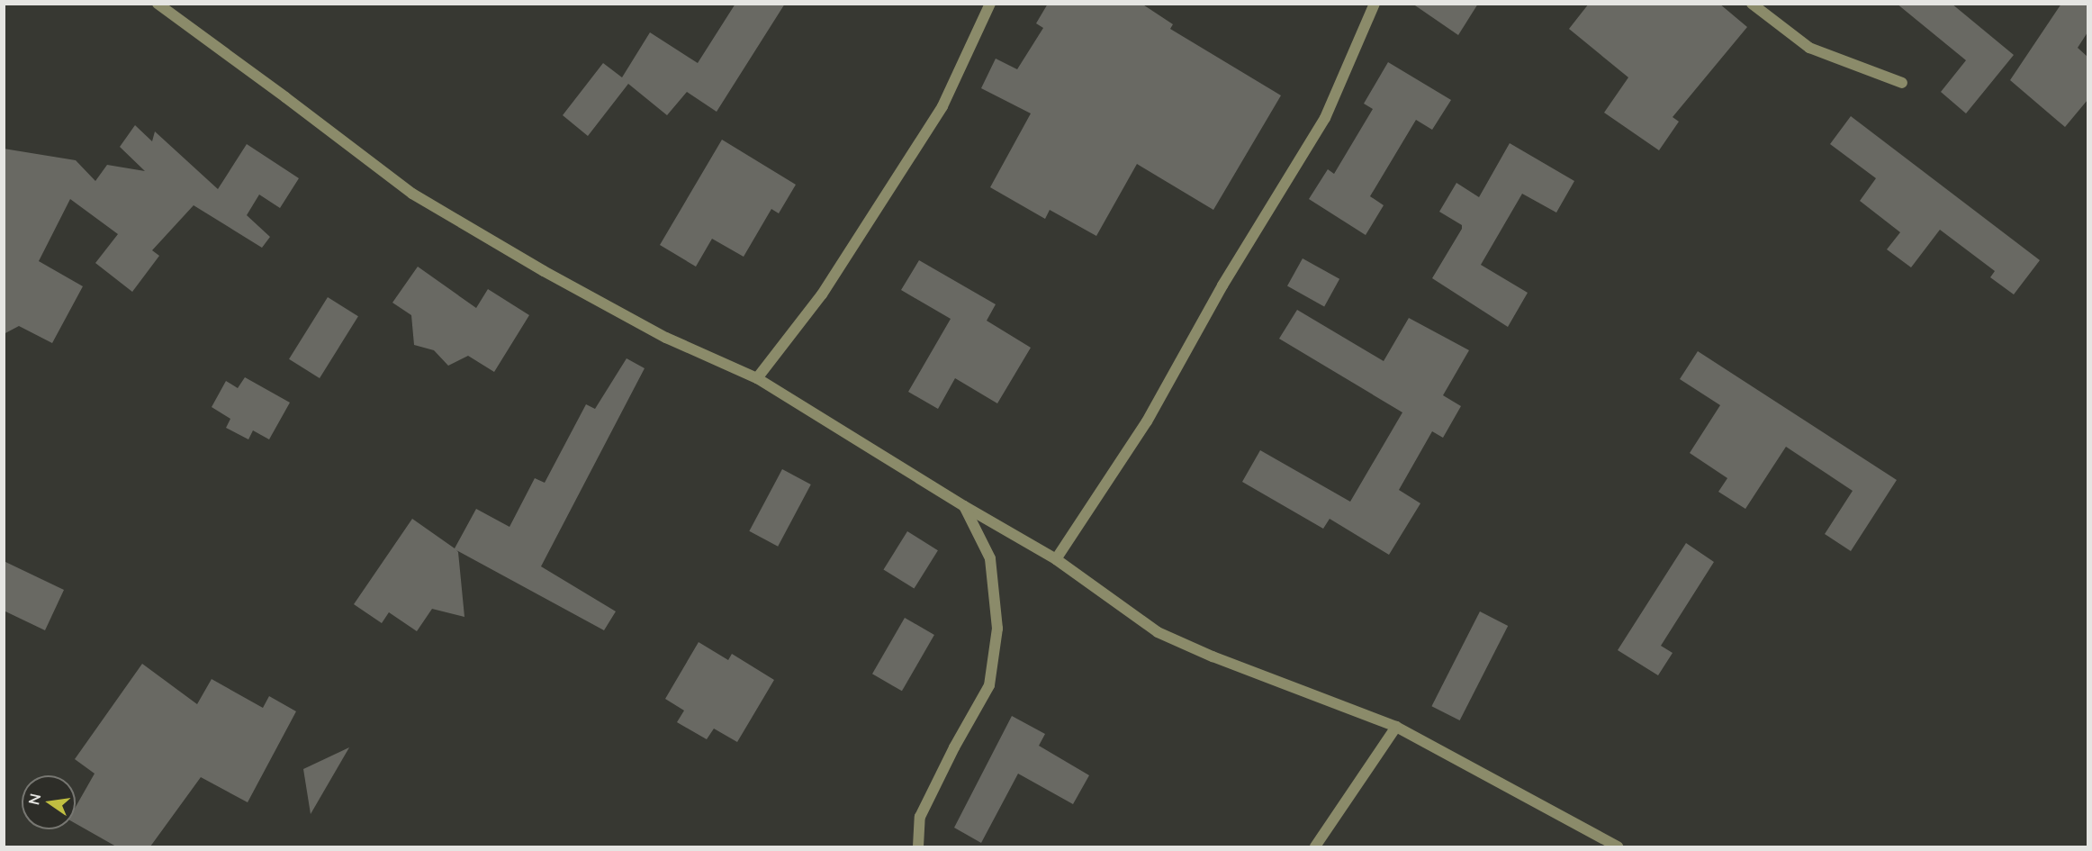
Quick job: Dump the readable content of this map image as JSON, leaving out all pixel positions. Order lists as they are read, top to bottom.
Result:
{
  "north": "left"
}
